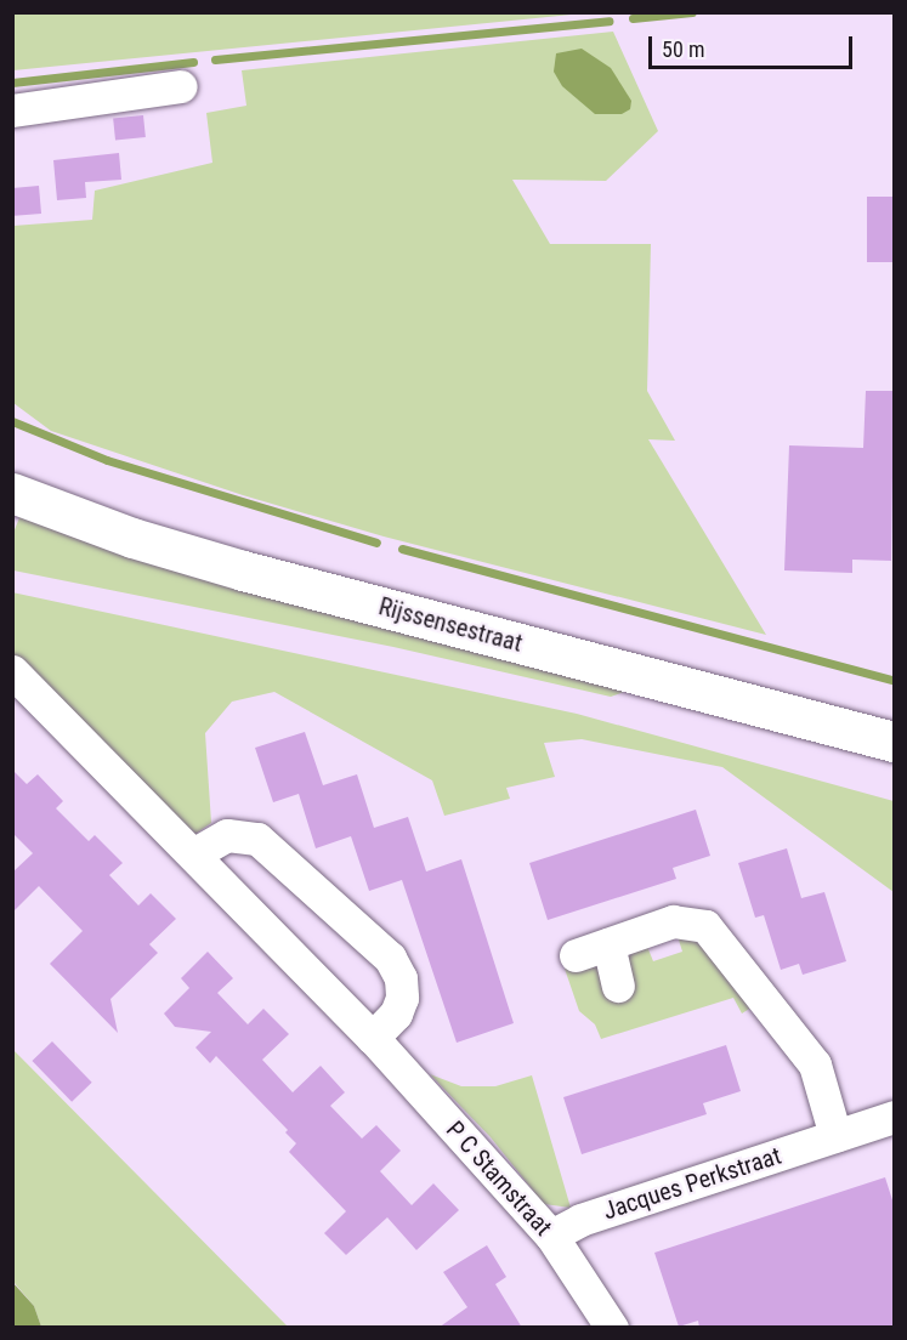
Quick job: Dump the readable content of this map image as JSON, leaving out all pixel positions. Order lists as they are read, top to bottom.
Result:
{
  "streets": {
    "main road": ["Rijssensestraat"],
    "street": ["P C Stamstraat", "Jacques Perkstraat"]
  },
  "crossings": [
    ["P C Stamstraat", "Jacques Perkstraat"]
  ],
  "scale_bar": "50 m"
}
